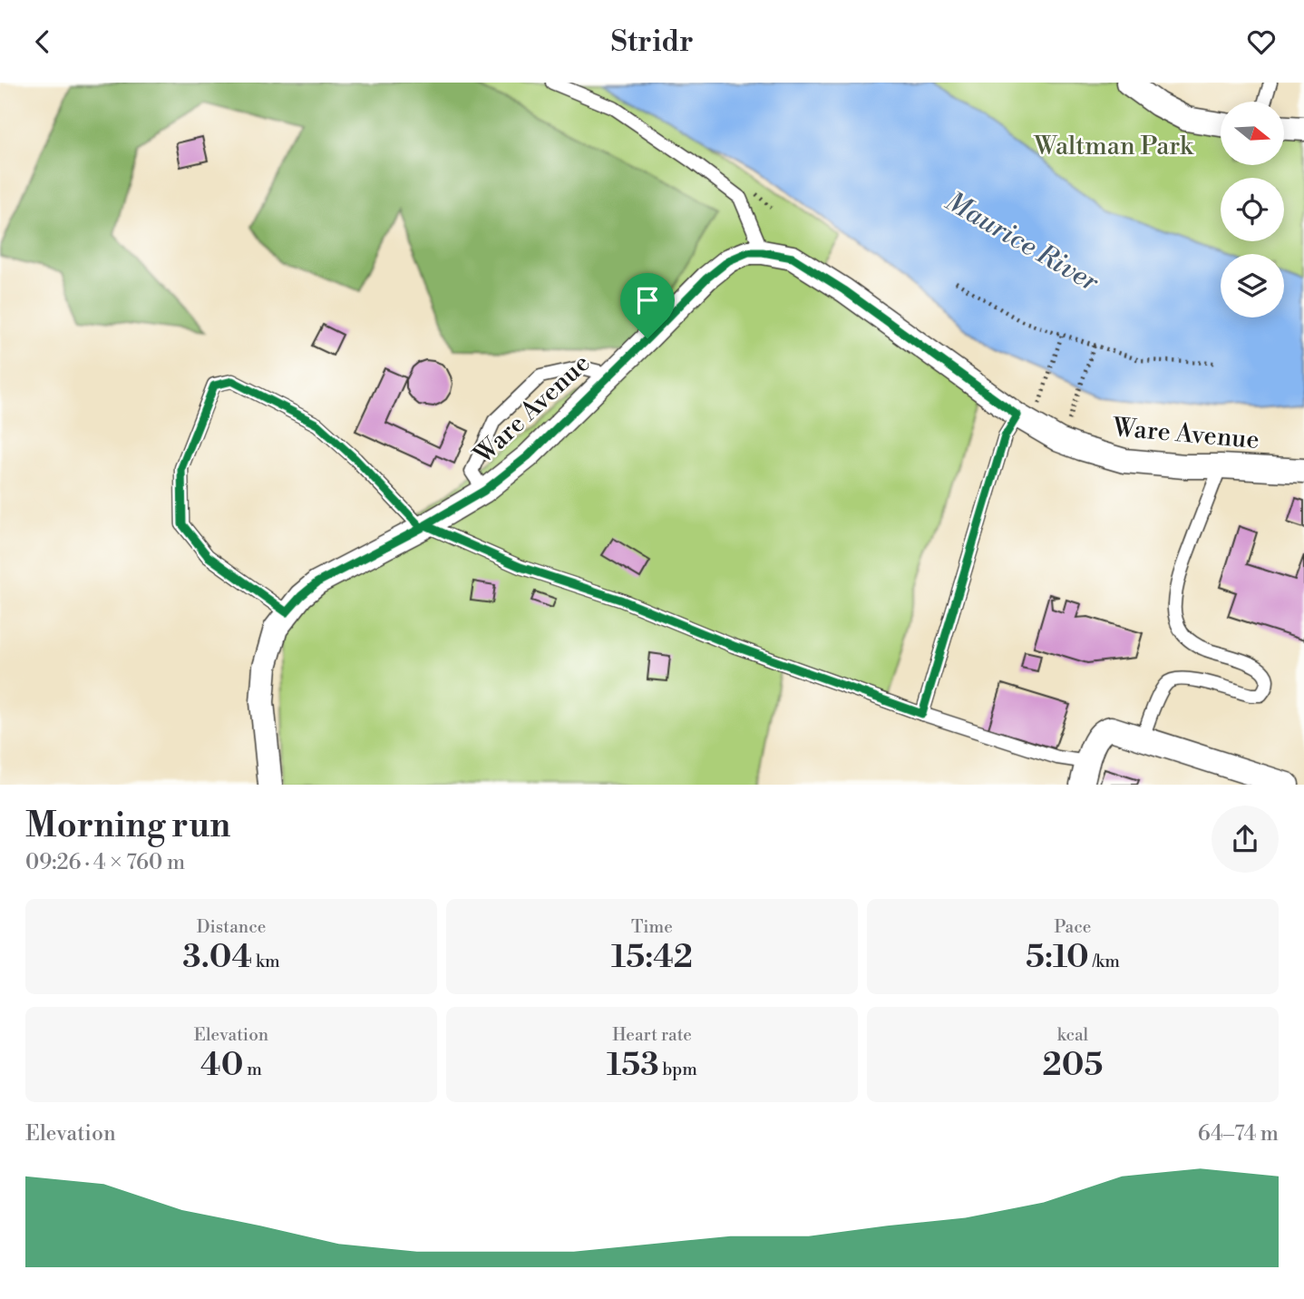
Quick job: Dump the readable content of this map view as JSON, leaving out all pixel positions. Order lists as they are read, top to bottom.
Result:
{
  "streets": {
    "street": ["Ware Avenue"]
  },
  "water": ["Maurice River"],
  "parks": ["Waltman Park"],
  "north": "right",
  "page": {
    "header": "Stridr",
    "heading": ["Morning run", "09:26 · 4 × 760 m"],
    "stats": [
      ["Distance", "3.04 km"],
      ["Time", "15:42"],
      ["Pace", "5:10 /km"],
      ["Elevation", "40 m"],
      ["Heart rate", "153 bpm"],
      ["kcal", "205"]
    ],
    "chart": ["Elevation", "64–74 m"]
  }
}
